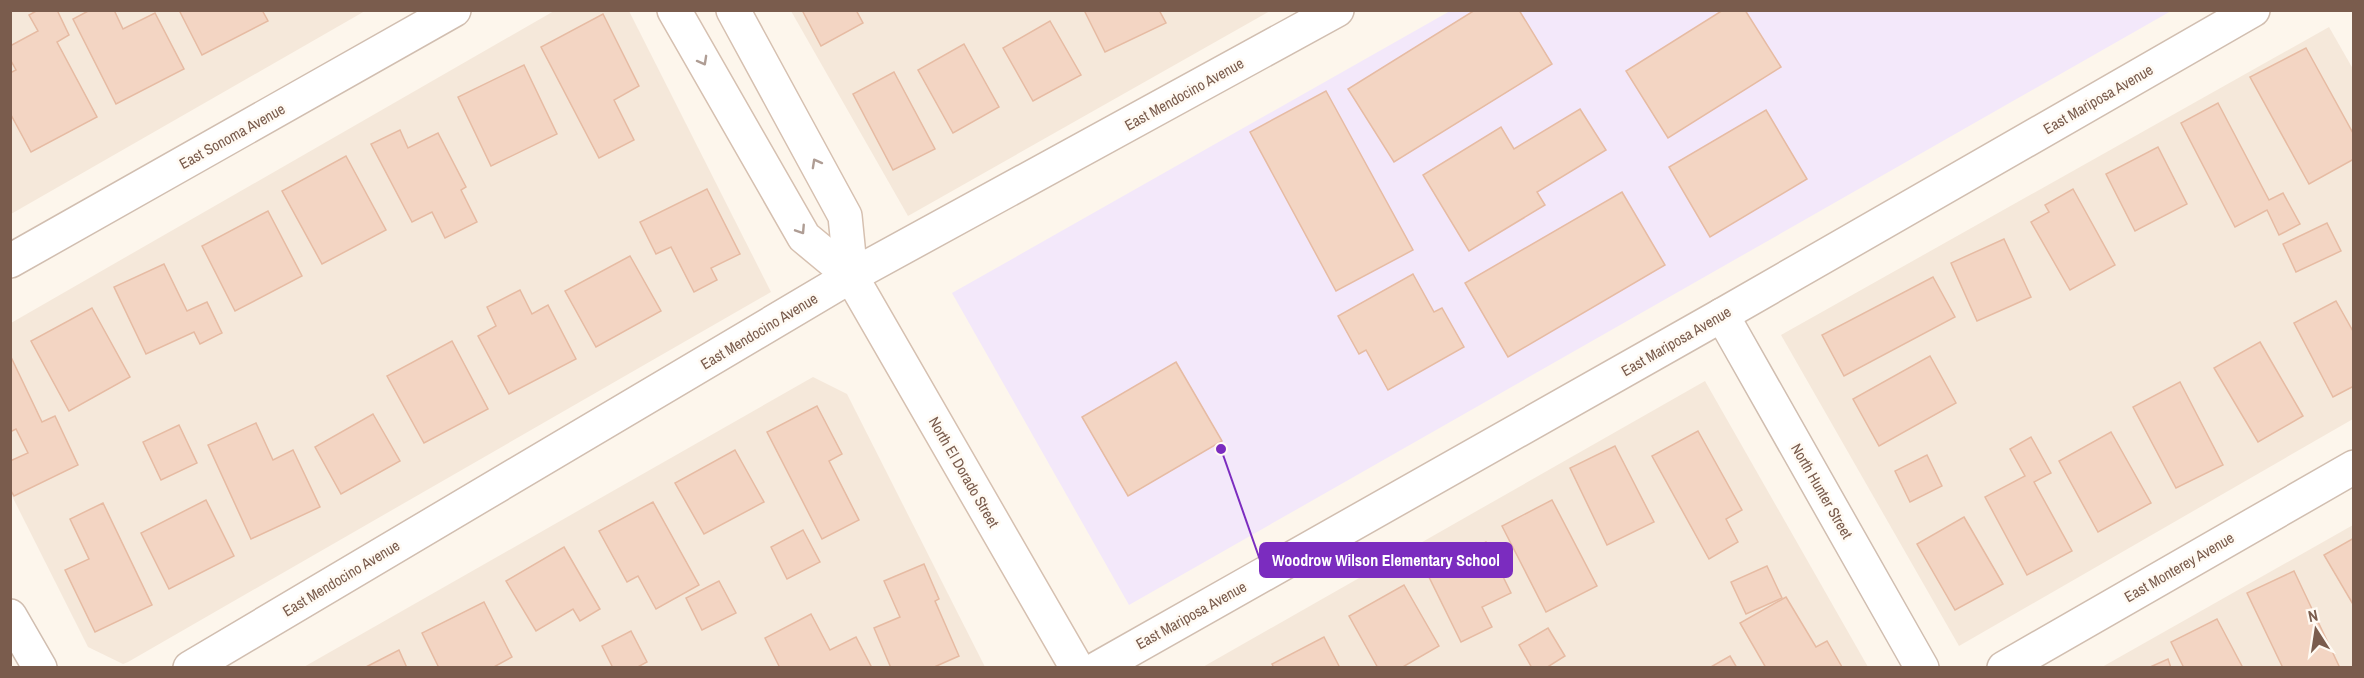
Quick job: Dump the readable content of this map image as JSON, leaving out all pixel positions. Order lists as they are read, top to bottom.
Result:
{
  "streets": {
    "street": [
      "East Mendocino Avenue",
      "East Mariposa Avenue",
      "East Sonoma Avenue",
      "North El Dorado Street",
      "North Hunter Street",
      "East Monterey Avenue"
    ]
  },
  "crossings": [
    ["East Mendocino Avenue", "North El Dorado Street"],
    ["East Mariposa Avenue", "North Hunter Street"]
  ],
  "places": ["Woodrow Wilson Elementary School"],
  "north": "top"
}
